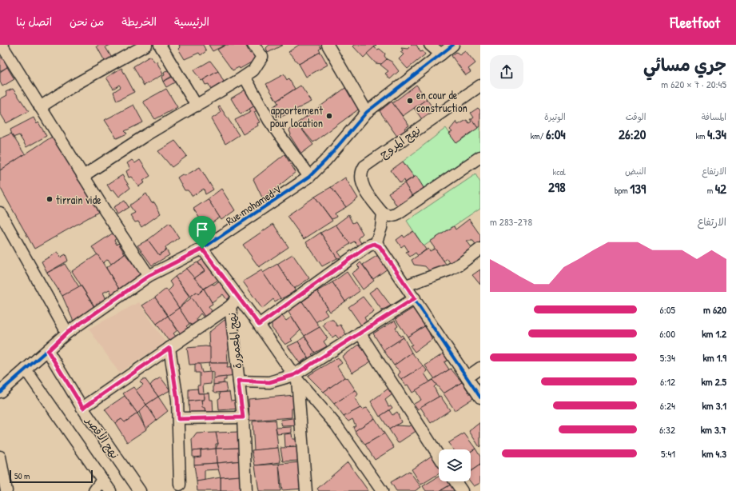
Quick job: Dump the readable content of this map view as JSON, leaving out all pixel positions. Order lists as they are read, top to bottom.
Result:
{
  "streets": {
    "street": [
      "نهج المروج",
      "Rue mohamed V",
      "نهج المعمورة",
      "نهج الأقصر"
    ]
  },
  "crossings": [
    ["Rue mohamed V", "نهج الأقصر"]
  ],
  "places": ["en cour de construction", "apportement pour location", "tirrain vide"],
  "scale_bar": "50 m",
  "page": {
    "header": "Fleetfoot",
    "nav": [
      "الرئيسية",
      "الخريطة",
      "من نحن",
      "اتصل بنا"
    ],
    "heading": ["جري مسائي", "20:45 · 7 × 620 m"],
    "stats": [
      ["المسافة", "4.34 km"],
      ["الوقت", "26:20"],
      ["الوتيرة", "6:04 /km"],
      ["الارتفاع", "42 m"],
      ["النبض", "139 bpm"],
      ["kcal", "298"]
    ],
    "chart": ["الارتفاع", "278–283 m"],
    "list": [
      {
        "name": "620 m",
        "note": "6:05"
      },
      {
        "name": "1.2 km",
        "note": "6:00"
      },
      {
        "name": "1.9 km",
        "note": "5:34"
      },
      {
        "name": "2.5 km",
        "note": "6:12"
      },
      {
        "name": "3.1 km",
        "note": "6:24"
      },
      {
        "name": "3.7 km",
        "note": "6:32"
      },
      {
        "name": "4.3 km",
        "note": "5:41"
      }
    ],
    "scale": "50 m"
  }
}
